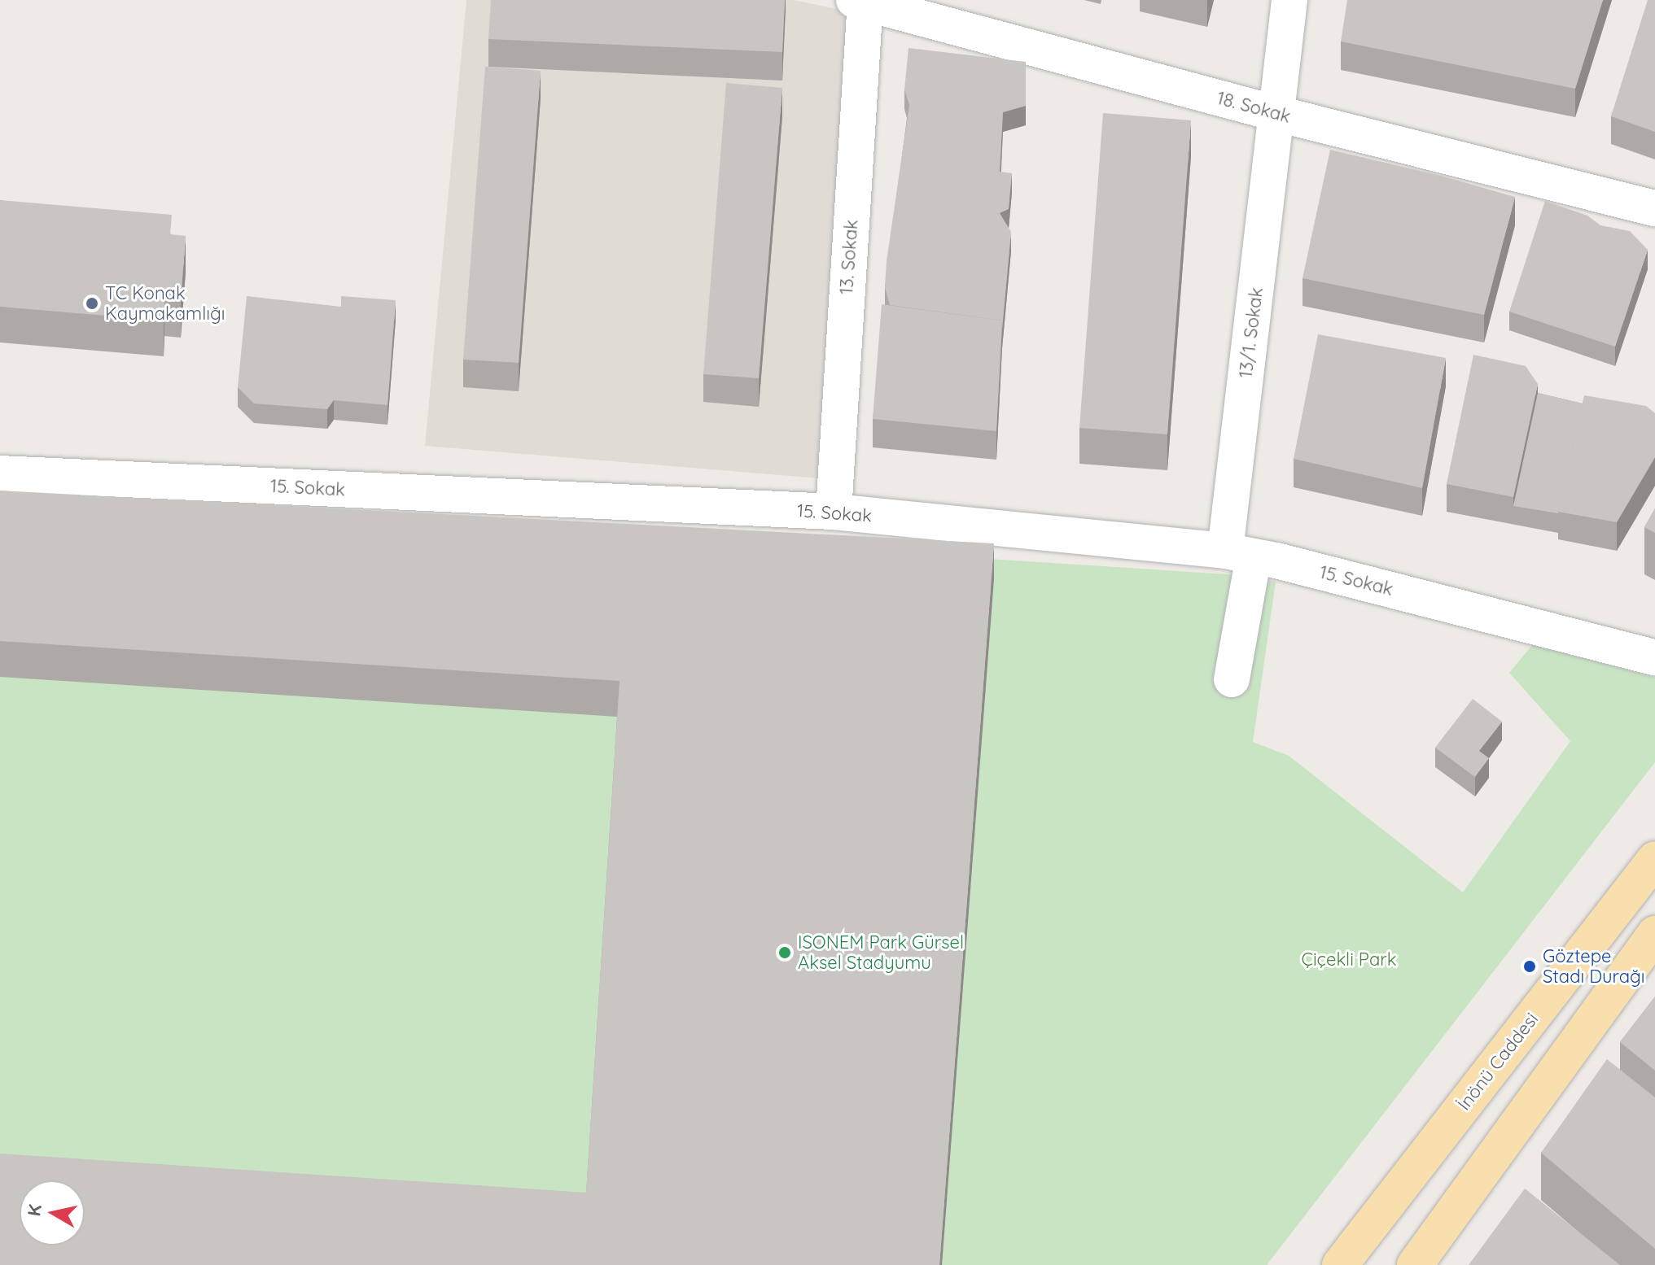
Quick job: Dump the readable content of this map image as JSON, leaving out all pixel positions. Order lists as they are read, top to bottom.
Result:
{
  "streets": {
    "main road": ["İnönü Caddesi"],
    "street": [
      "18. Sokak",
      "13. Sokak",
      "13/1. Sokak",
      "15. Sokak"
    ]
  },
  "crossings": [
    ["18. Sokak", "13. Sokak"],
    ["18. Sokak", "13/1. Sokak"],
    ["13. Sokak", "15. Sokak"],
    ["13/1. Sokak", "15. Sokak"]
  ],
  "parks": ["Çiçekli Park"],
  "places": ["TC Konak Kaymakamlığı", "ISONEM Park Gürsel Aksel Stadyumu", "Göztepe Stadı Durağı"],
  "north": "left"
}
